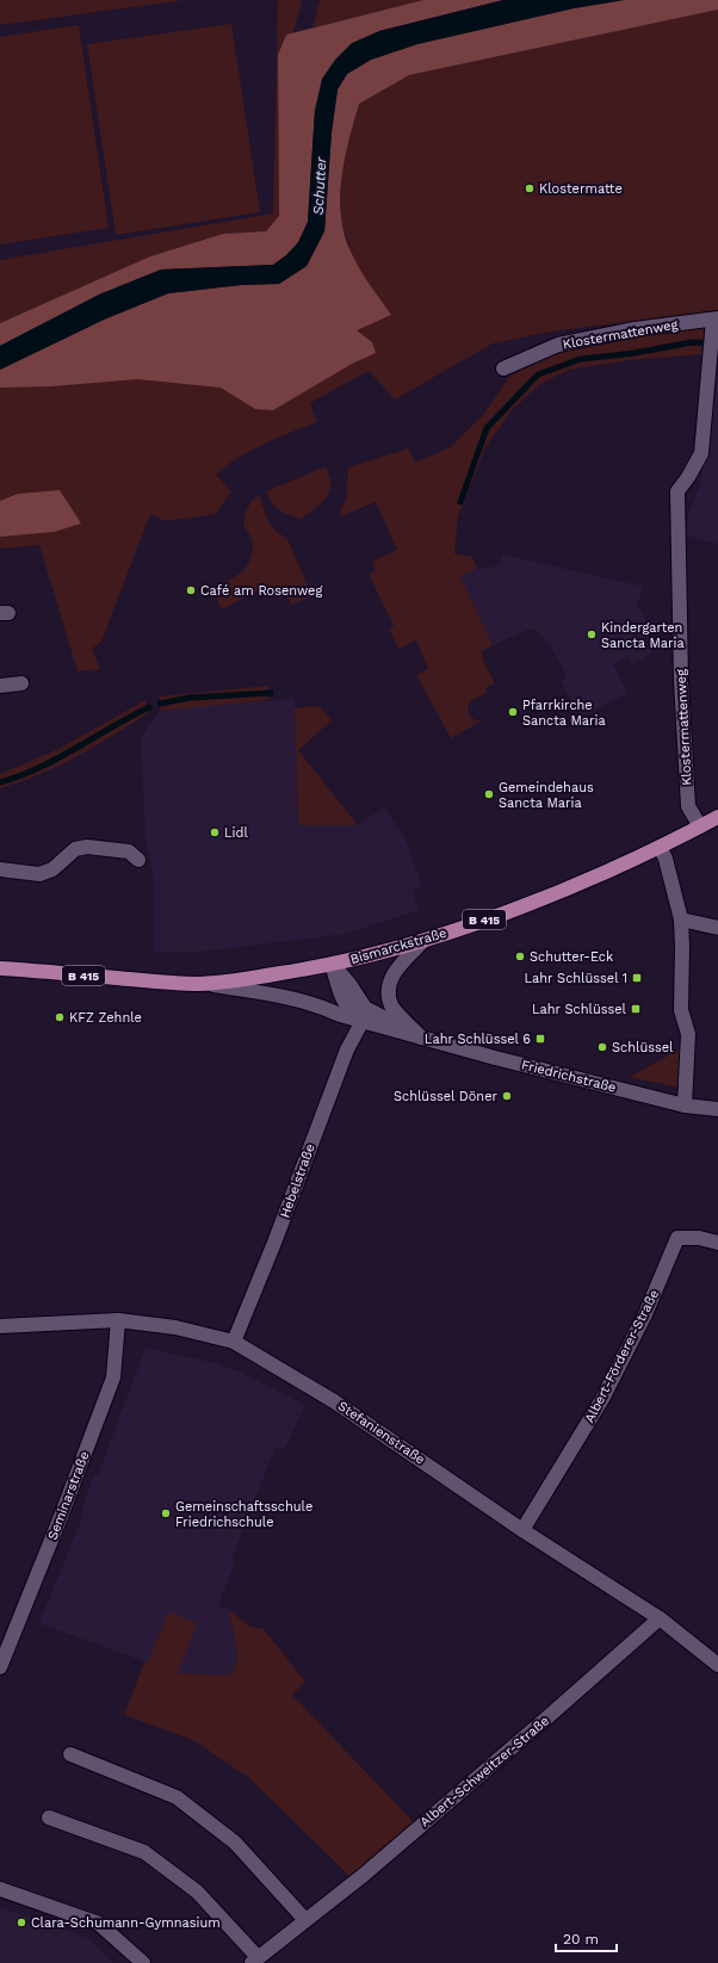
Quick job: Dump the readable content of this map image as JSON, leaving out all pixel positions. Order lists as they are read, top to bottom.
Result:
{
  "streets": {
    "main road": ["B 415", "Bismarckstraße"],
    "street": [
      "Klostermattenweg",
      "Friedrichstraße",
      "Hebelstraße",
      "Albert-Förderer-Straße",
      "Stefanienstraße",
      "Seminarstraße",
      "Albert-Schweitzer-Straße"
    ]
  },
  "crossings": [
    ["Klostermattenweg", "Bismarckstraße"],
    ["B 415", "Bismarckstraße"],
    ["B 415", "Friedrichstraße"],
    ["Bismarckstraße", "Friedrichstraße"],
    ["Friedrichstraße", "Hebelstraße"],
    ["Hebelstraße", "Stefanienstraße"],
    ["Albert-Förderer-Straße", "Stefanienstraße"],
    ["Stefanienstraße", "Seminarstraße"],
    ["Stefanienstraße", "Albert-Schweitzer-Straße"]
  ],
  "water": ["Schutter"],
  "places": {
    "other": [
      "Klostermatte",
      "Café am Rosenweg",
      "Kindergarten Sancta Maria",
      "Pfarrkirche Sancta Maria",
      "Gemeindehaus Sancta Maria",
      "Lidl",
      "Schutter-Eck",
      "KFZ Zehnle",
      "Schlüssel",
      "Schlüssel Döner",
      "Gemeinschaftsschule Friedrichschule",
      "Clara-Schumann-Gymnasium"
    ],
    "transit": ["Lahr Schlüssel 1", "Lahr Schlüssel", "Lahr Schlüssel 6"]
  },
  "scale_bar": "20 m"
}
